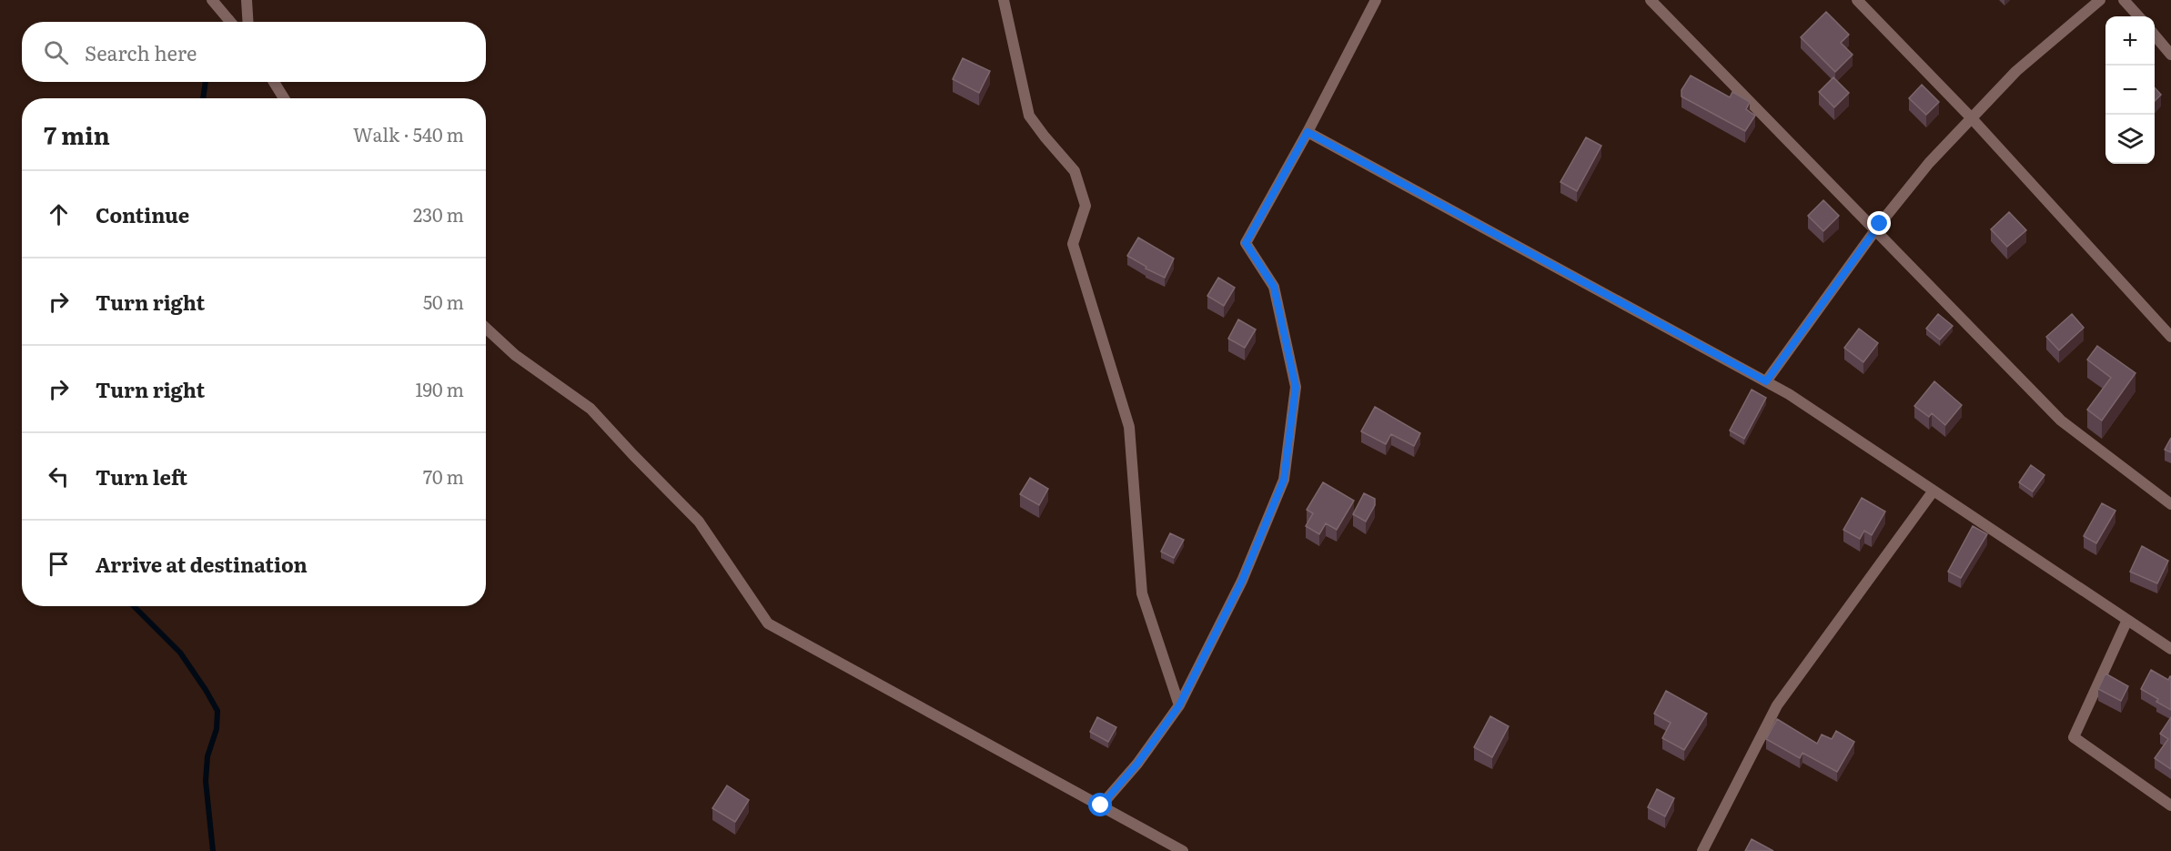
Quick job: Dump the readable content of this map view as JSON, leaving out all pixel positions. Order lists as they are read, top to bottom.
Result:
{
  "page": {
    "map_buttons": ["+", "−"],
    "search": "Search here",
    "heading": ["7 min", "Walk · 540 m"],
    "list": [
      ["Continue", "230 m"],
      ["Turn right", "50 m"],
      ["Turn right", "190 m"],
      ["Turn left", "70 m"],
      "Arrive at destination"
    ]
  }
}
